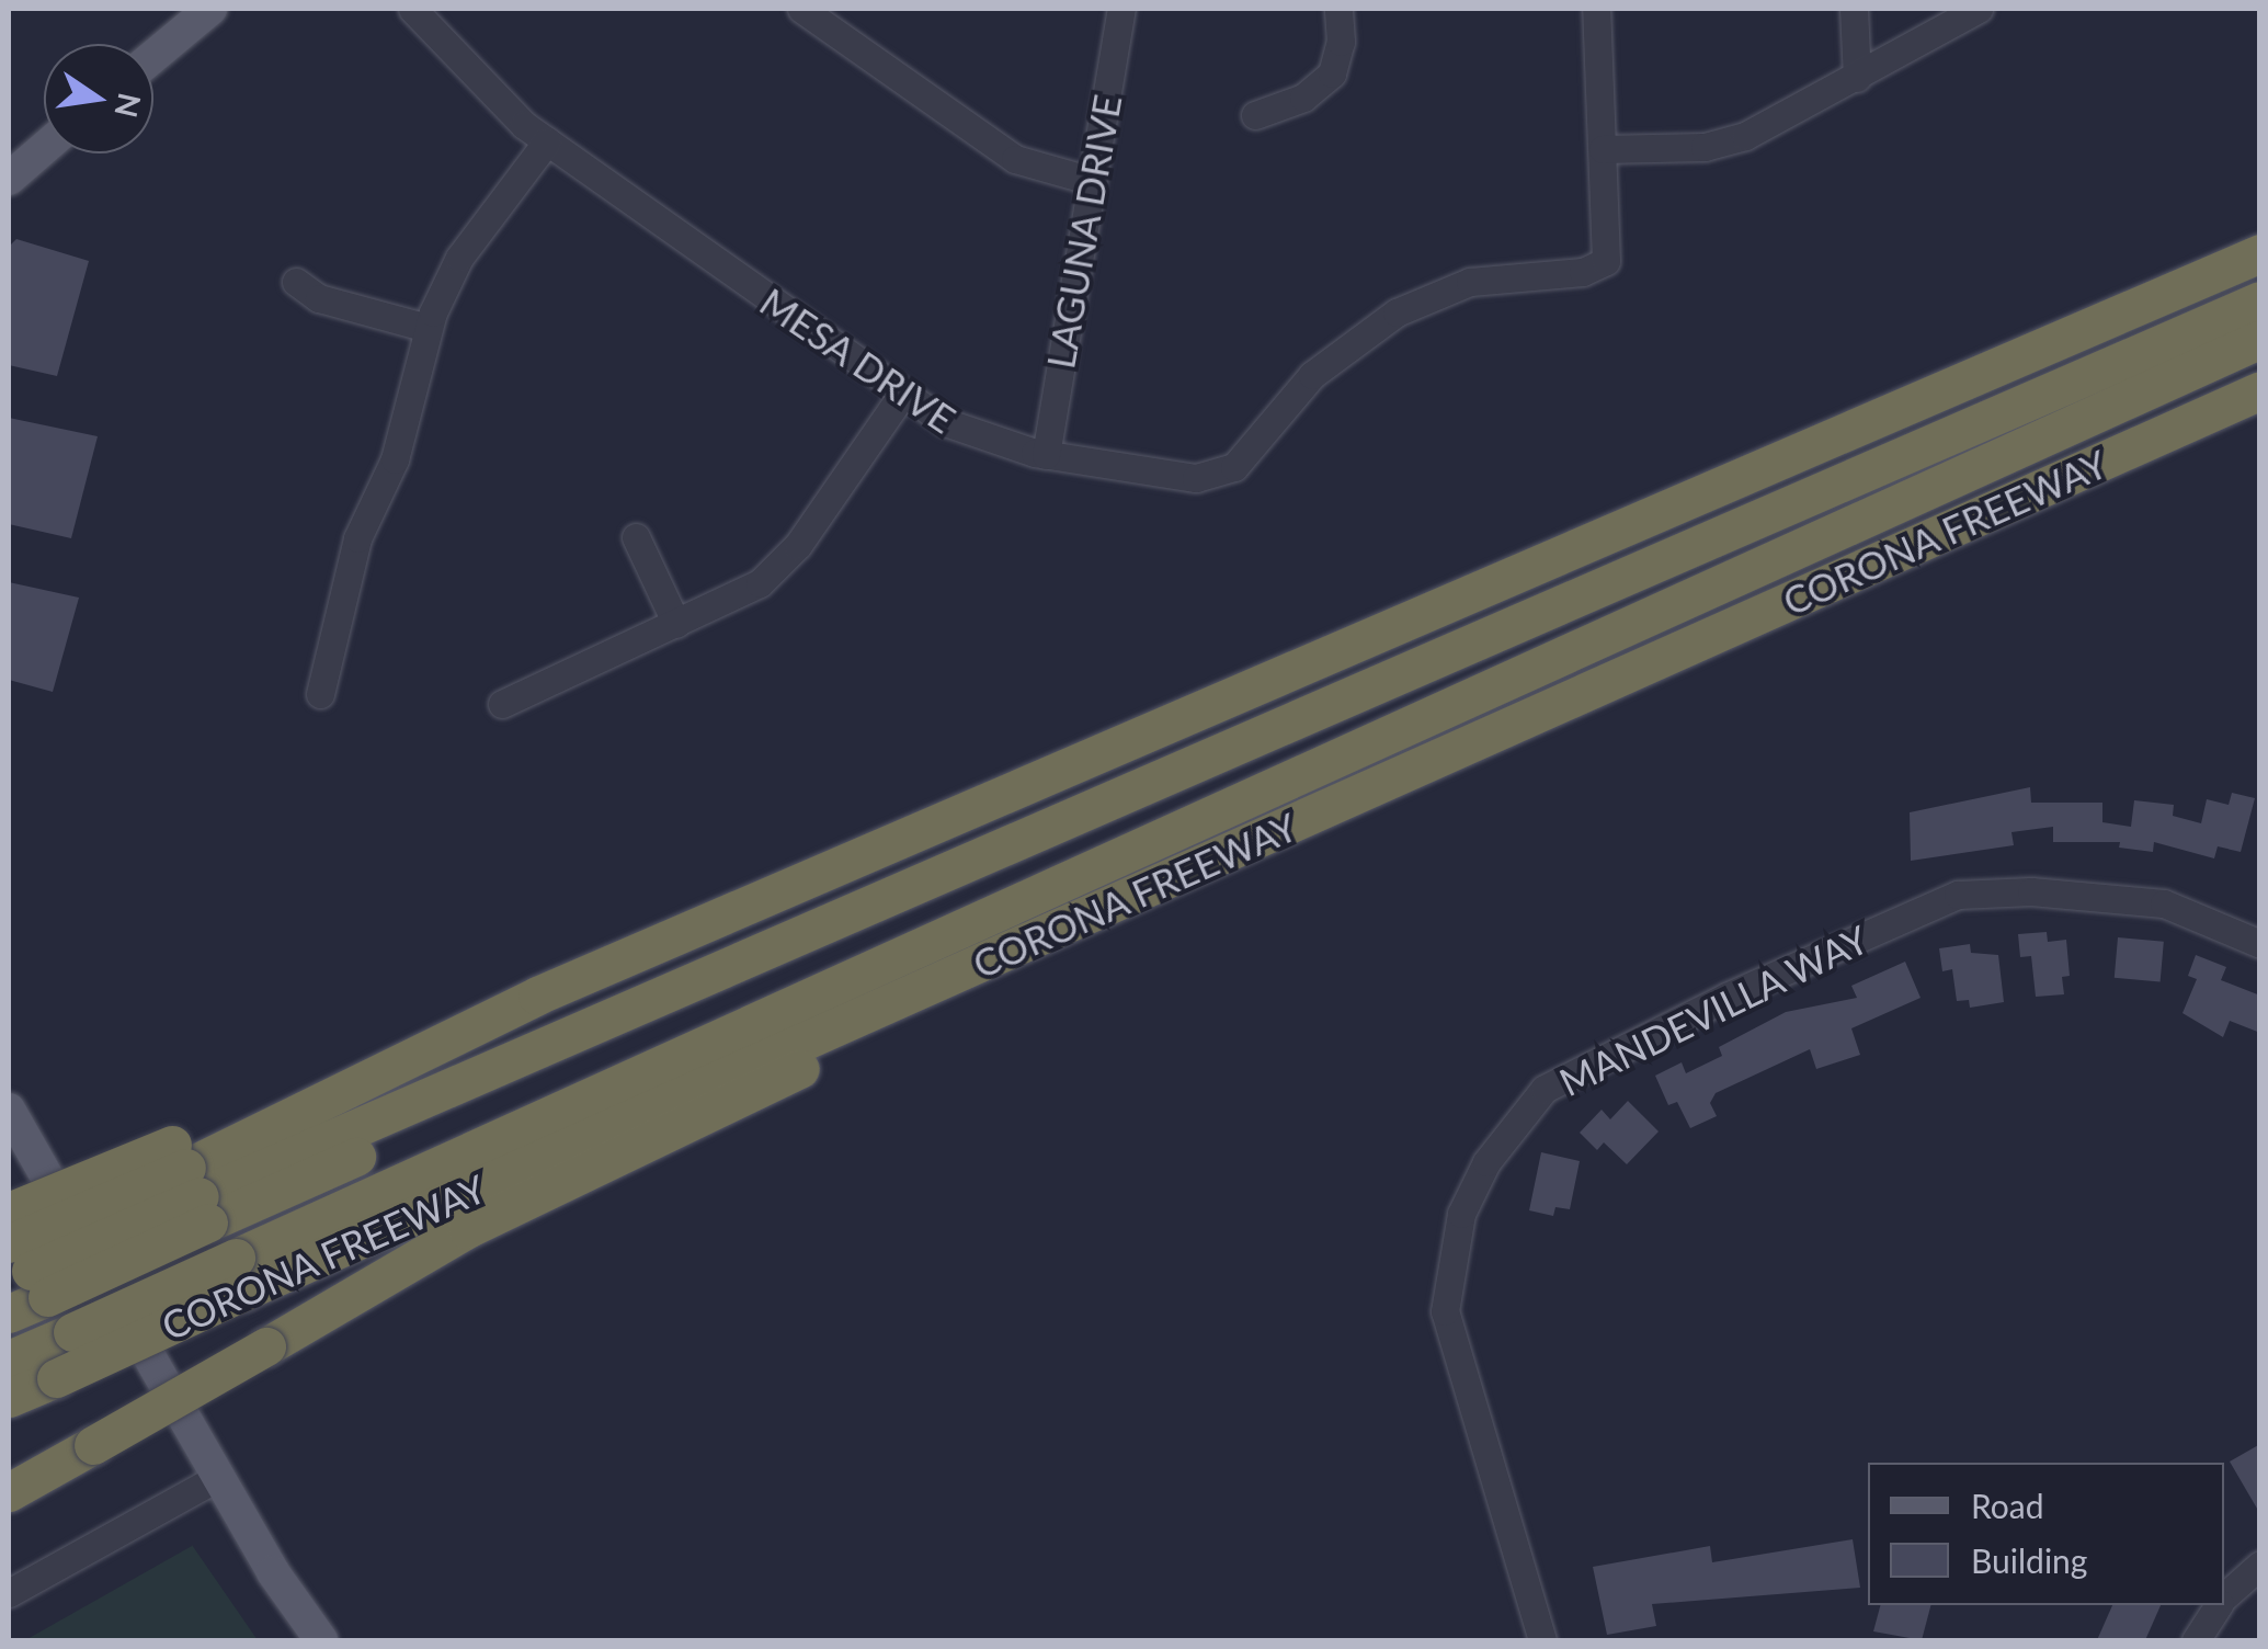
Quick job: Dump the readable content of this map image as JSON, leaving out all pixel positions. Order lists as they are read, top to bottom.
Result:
{
  "streets": {
    "highway": ["CORONA FREEWAY"],
    "street": ["LAGUNA DRIVE", "MESA DRIVE", "MANDEVILLA WAY"]
  },
  "crossings": [
    ["LAGUNA DRIVE", "MESA DRIVE"]
  ],
  "legend": ["Road", "Building"],
  "north": "right"
}
